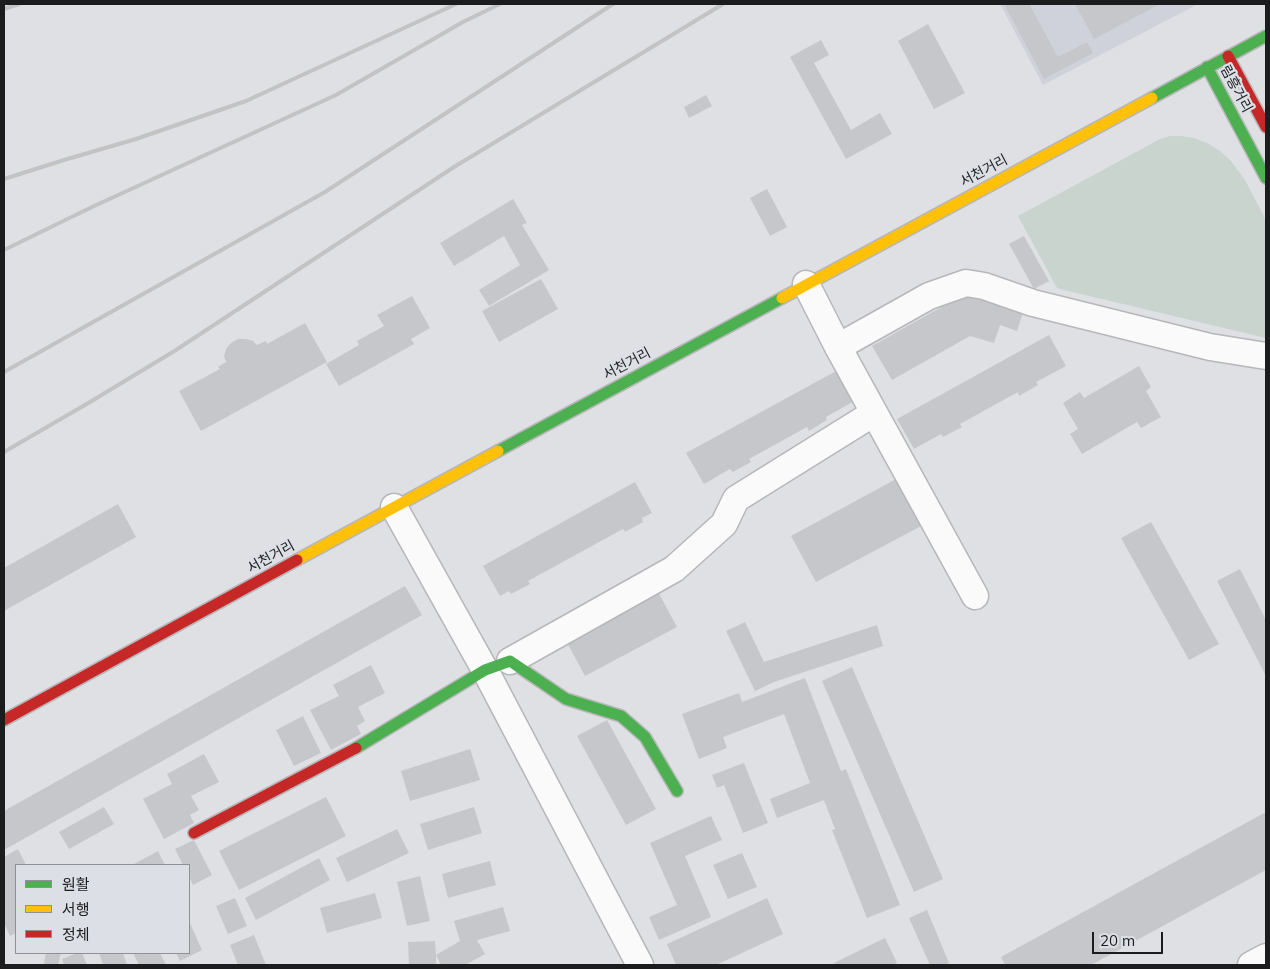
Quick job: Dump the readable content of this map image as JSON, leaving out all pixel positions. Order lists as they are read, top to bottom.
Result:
{
  "streets": {
    "main road": ["림흥거리", "서천거리"]
  },
  "crossings": [
    ["림흥거리", "서천거리"]
  ],
  "legend": ["원활", "서행", "정체"],
  "scale_bar": "20 m"
}
